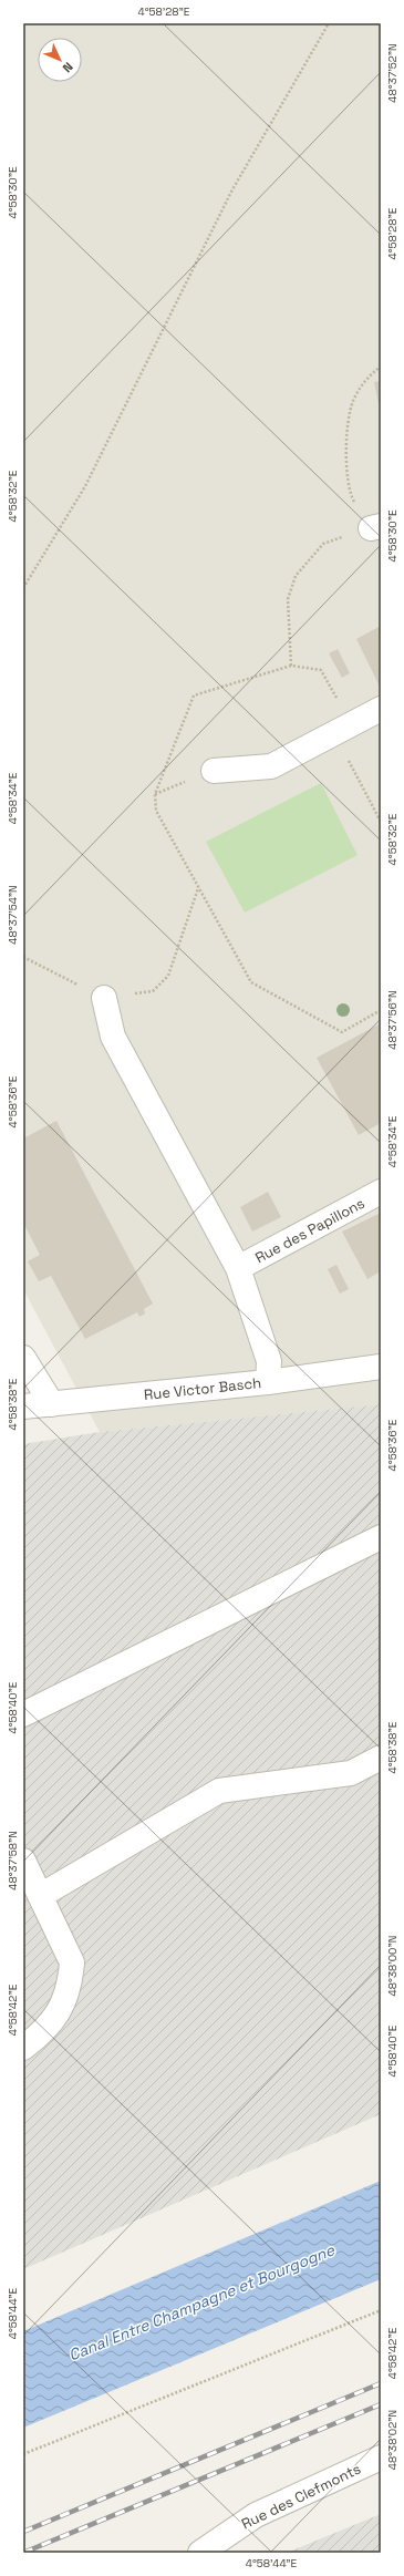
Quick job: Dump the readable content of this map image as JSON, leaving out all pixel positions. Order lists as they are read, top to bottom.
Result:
{
  "streets": {
    "street": ["Rue des Papillons", "Rue Victor Basch", "Rue des Clefmonts"]
  },
  "water": ["Canal Entre Champagne et Bourgogne"],
  "north": "bottom right",
  "coordinates": [
    "4°58'28\"E",
    "48°37'52\"N",
    "4°58'30\"E",
    "4°58'32\"E",
    "4°58'34\"E",
    "48°37'54\"N",
    "48°37'56\"N",
    "4°58'36\"E",
    "4°58'38\"E",
    "4°58'40\"E",
    "48°37'58\"N",
    "48°38'00\"N",
    "4°58'42\"E",
    "4°58'44\"E",
    "48°38'02\"N"
  ]
}
